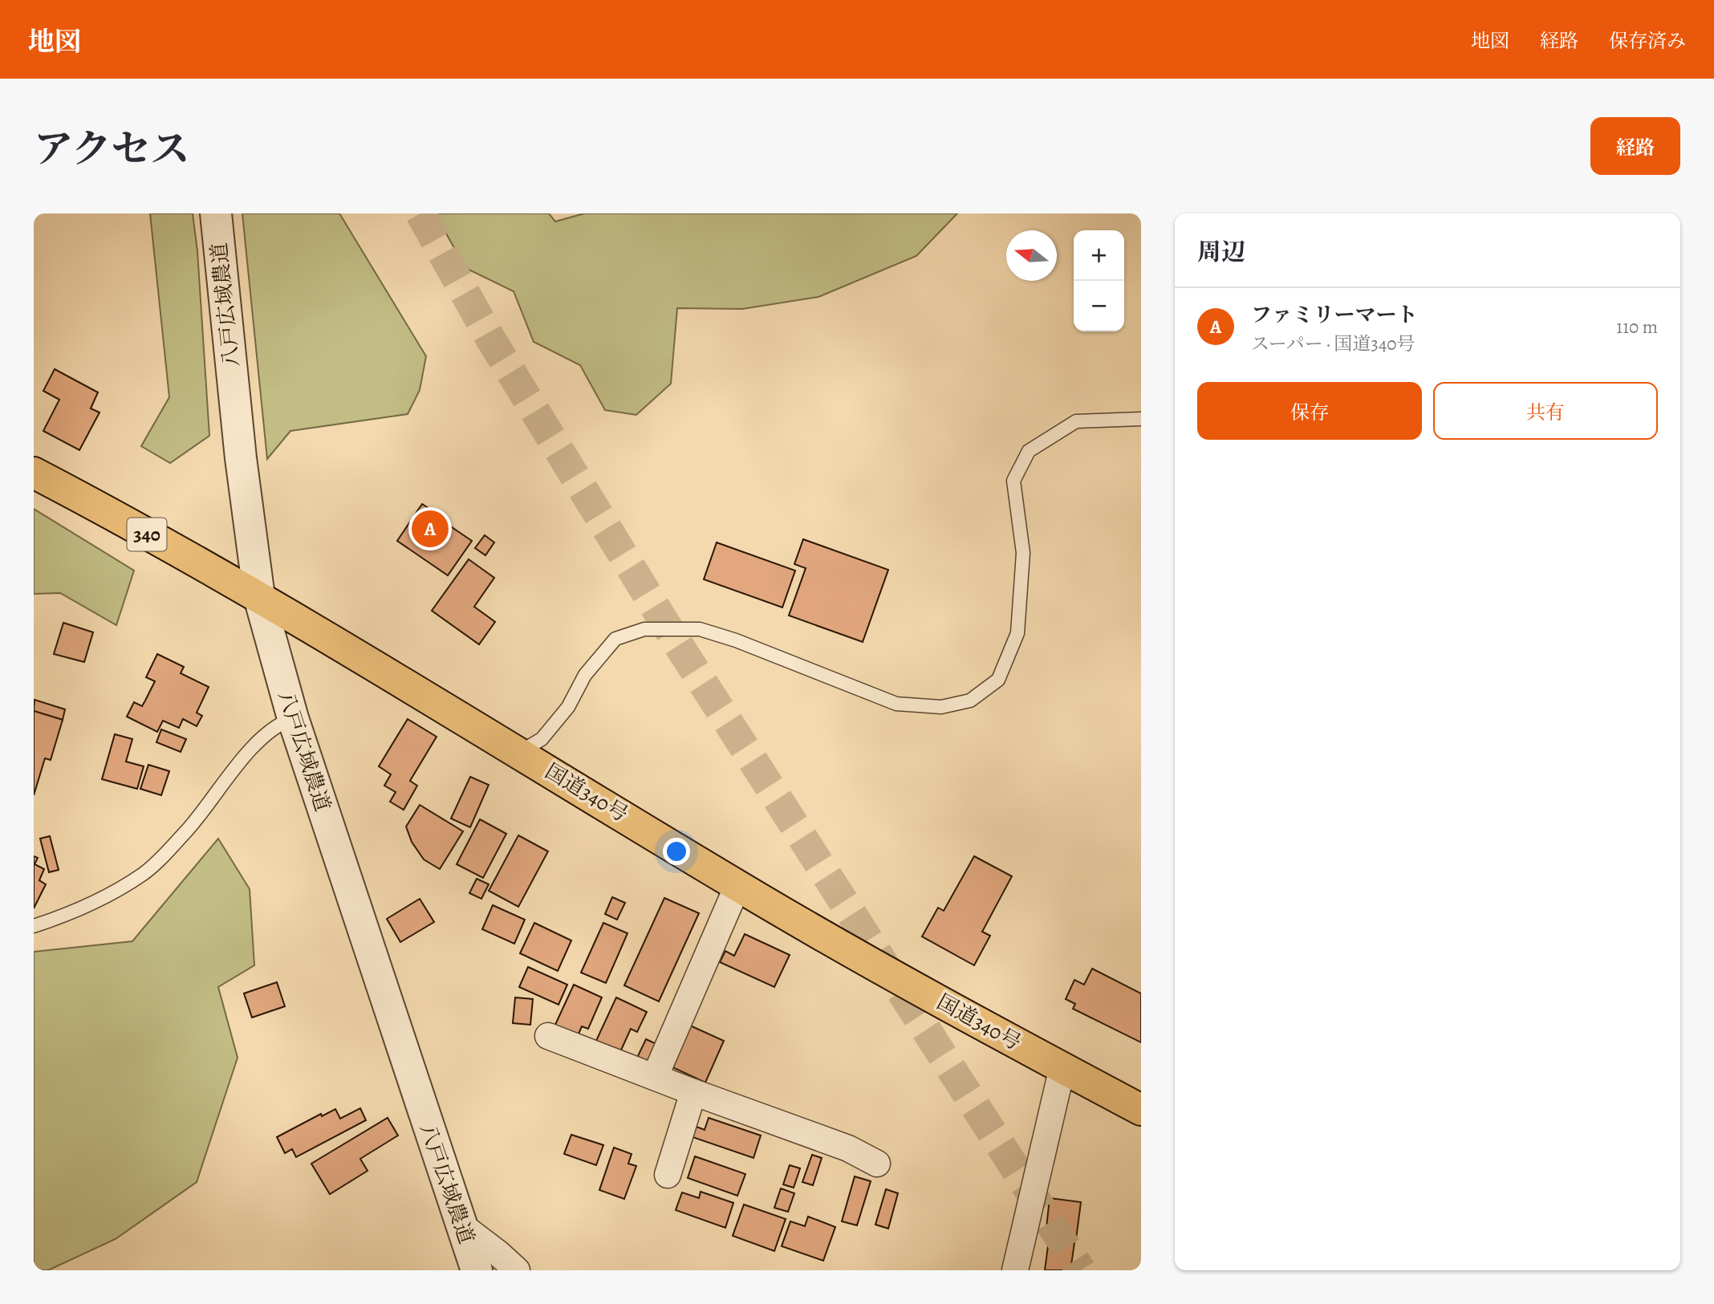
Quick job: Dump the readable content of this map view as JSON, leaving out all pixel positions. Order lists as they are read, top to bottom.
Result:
{
  "streets": {
    "highway": ["340", "国道340号"],
    "street": ["八戸広域農道"]
  },
  "crossings": [
    ["八戸広域農道", "国道340号"]
  ],
  "north": "left",
  "page": {
    "header": "地図",
    "nav": ["地図", "経路", "保存済み"],
    "title": "アクセス",
    "buttons": [
      "経路",
      ["保存", "共有"]
    ],
    "heading": "周辺",
    "map_buttons": ["+", "−"],
    "list": [
      {
        "mark": "A",
        "name": "ファミリーマート",
        "note": "スーパー · 国道340号",
        "value": "110 m"
      }
    ],
    "pins": "A"
  }
}
